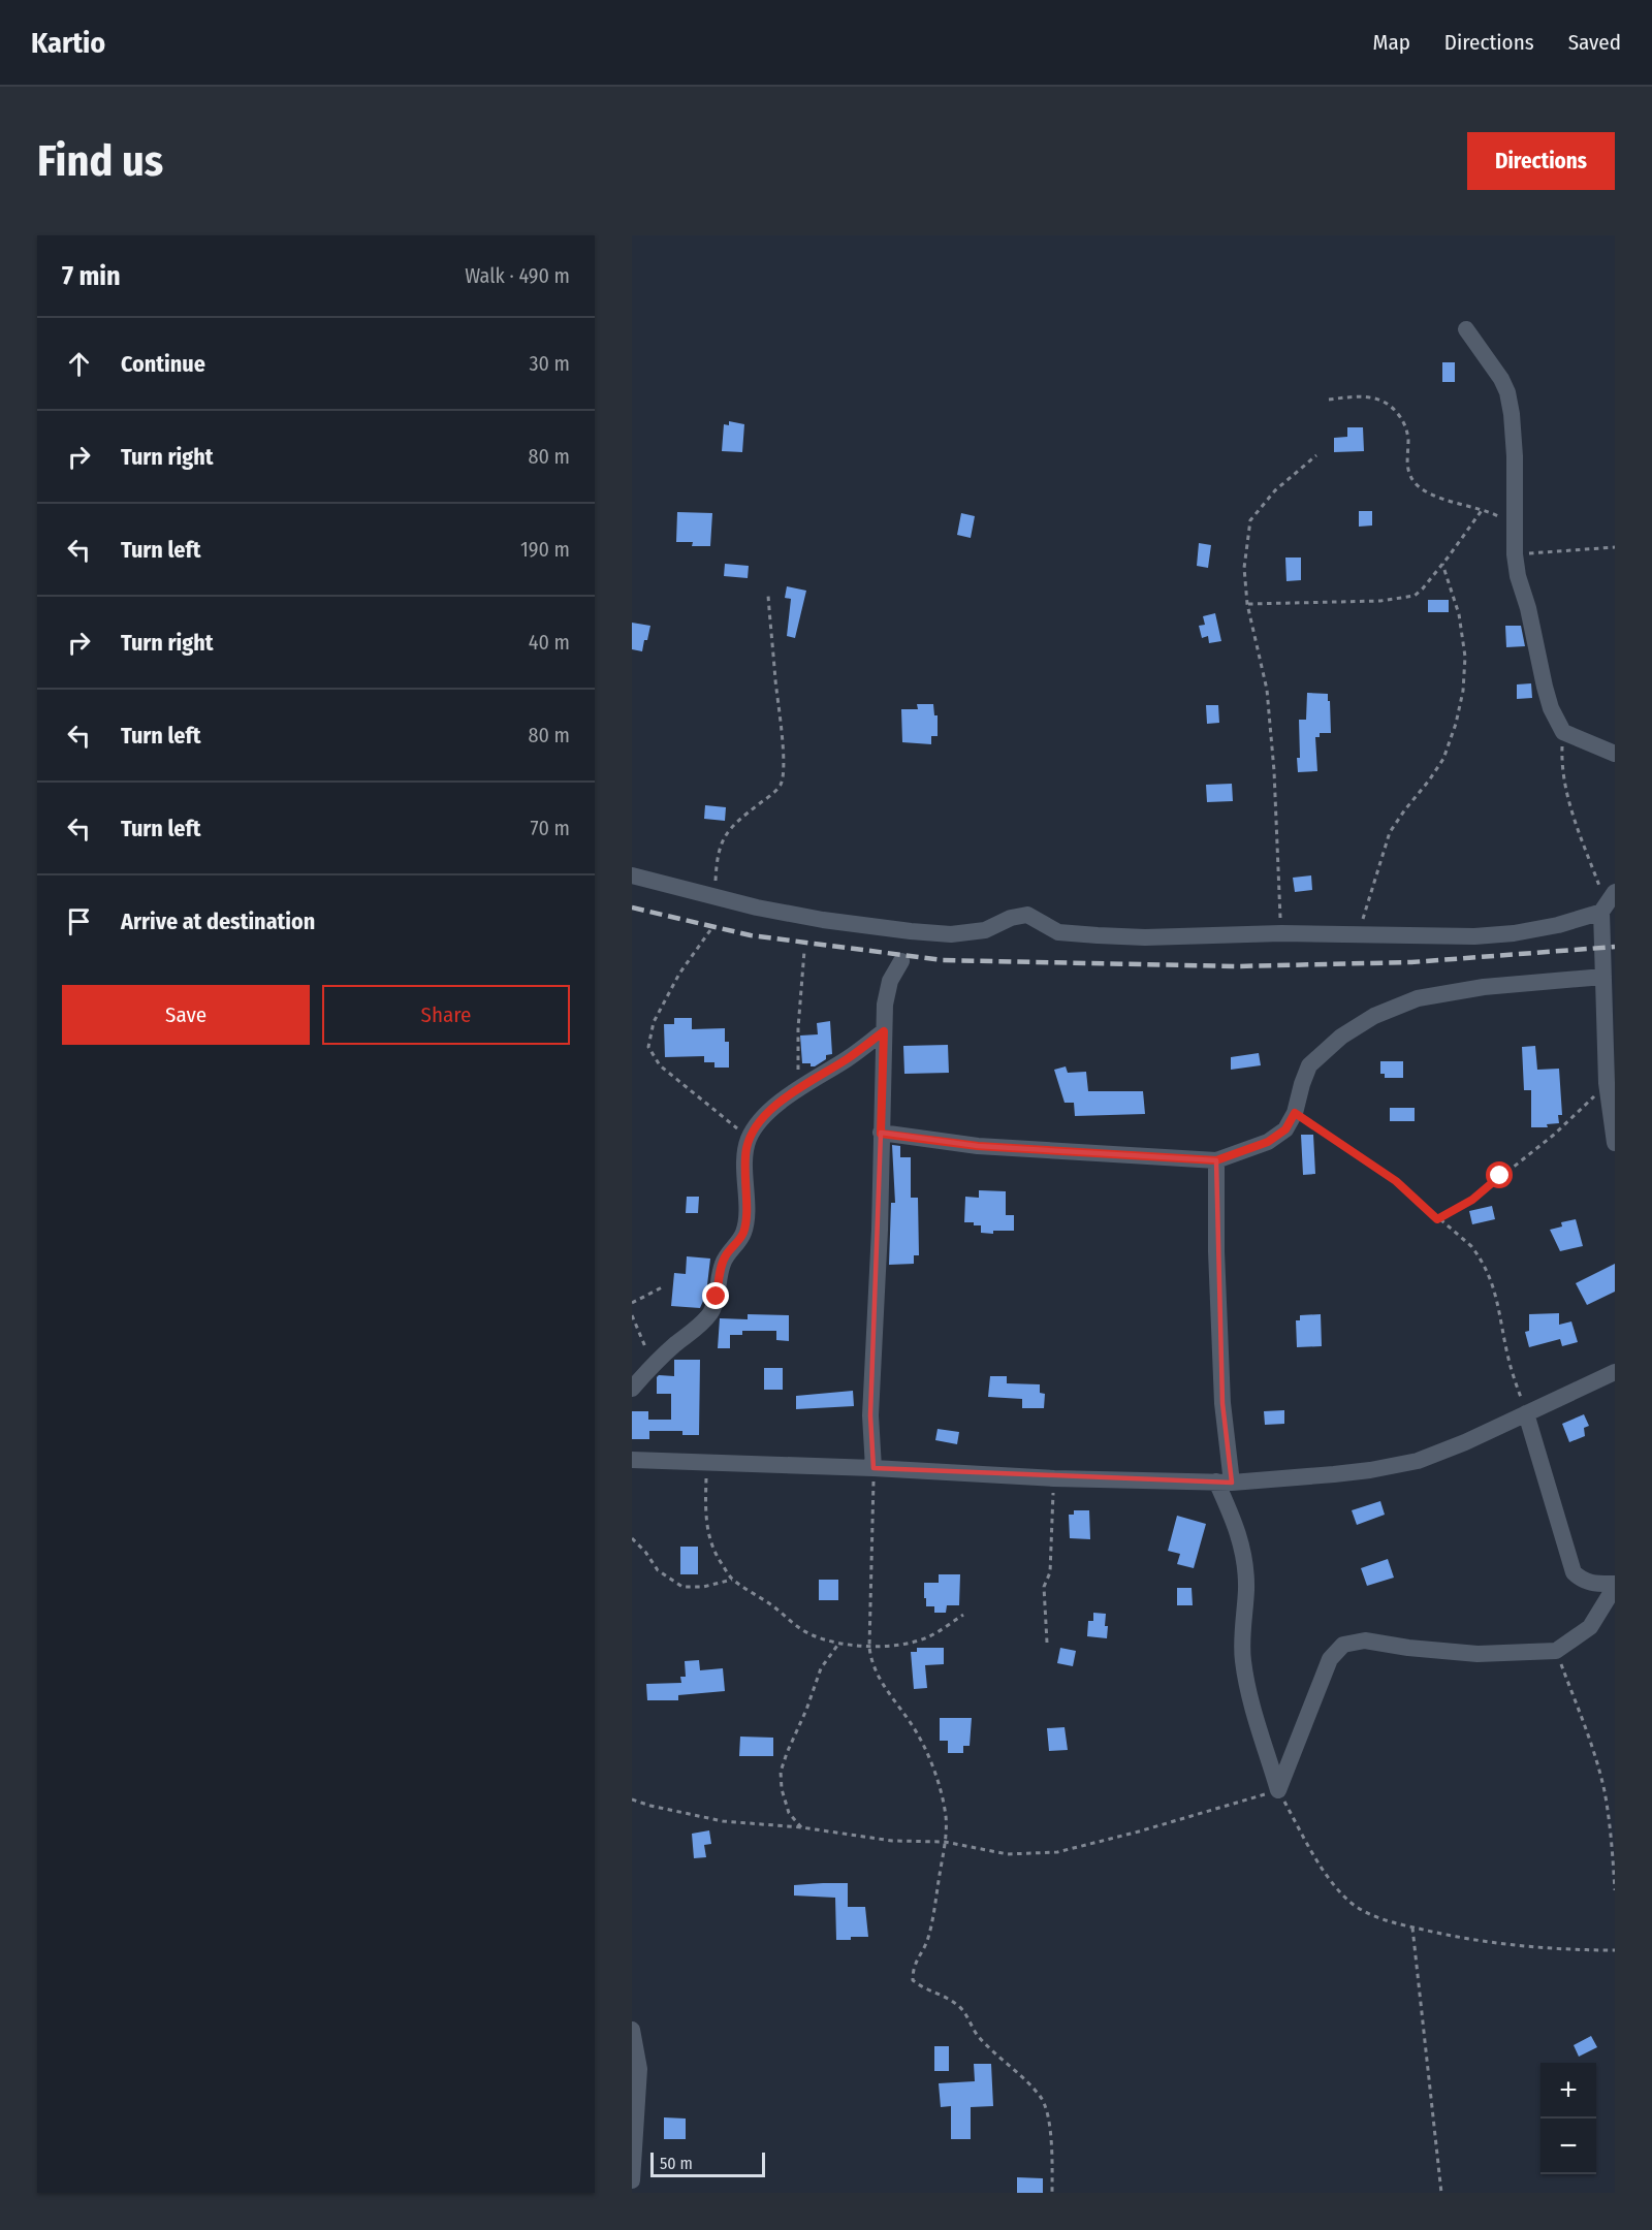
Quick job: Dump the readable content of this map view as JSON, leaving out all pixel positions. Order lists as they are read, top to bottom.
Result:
{
  "scale_bar": "50 m",
  "page": {
    "header": "Kartio",
    "nav": ["Map", "Directions", "Saved"],
    "buttons": [
      "Directions",
      ["Save", "Share"]
    ],
    "title": "Find us",
    "heading": ["7 min", "Walk · 490 m"],
    "list": [
      ["Continue", "30 m"],
      ["Turn right", "80 m"],
      ["Turn left", "190 m"],
      ["Turn right", "40 m"],
      ["Turn left", "80 m"],
      ["Turn left", "70 m"],
      "Arrive at destination"
    ],
    "map_buttons": ["+", "−"],
    "scale": "50 m"
  }
}
